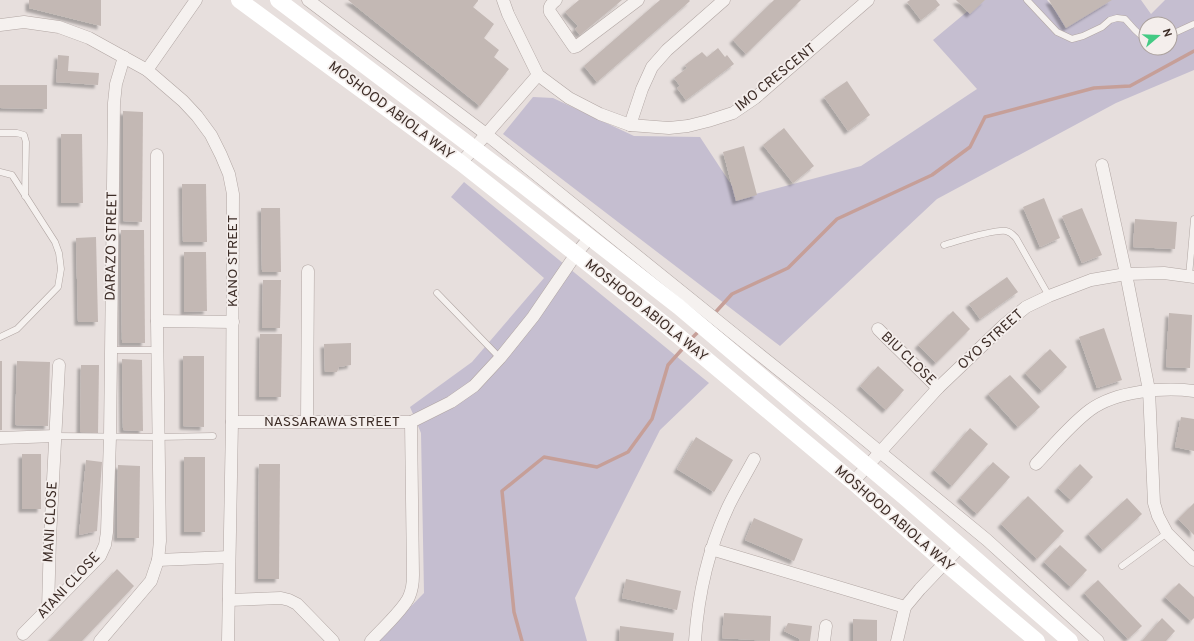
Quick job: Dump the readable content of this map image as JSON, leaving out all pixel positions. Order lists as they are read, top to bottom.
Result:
{
  "streets": {
    "main road": ["MOSHOOD ABIOLA WAY"],
    "street": [
      "IMO CRESCENT",
      "DARAZO STREET",
      "KANO STREET",
      "OYO STREET",
      "BIU CLOSE",
      "NASSARAWA STREET",
      "MANI CLOSE",
      "ATANI CLOSE"
    ]
  },
  "crossings": [
    ["MOSHOOD ABIOLA WAY", "OYO STREET"],
    ["MOSHOOD ABIOLA WAY", "NASSARAWA STREET"],
    ["DARAZO STREET", "KANO STREET"],
    ["DARAZO STREET", "ATANI CLOSE"],
    ["KANO STREET", "NASSARAWA STREET"],
    ["OYO STREET", "BIU CLOSE"],
    ["MANI CLOSE", "ATANI CLOSE"]
  ],
  "north": "right"
}
